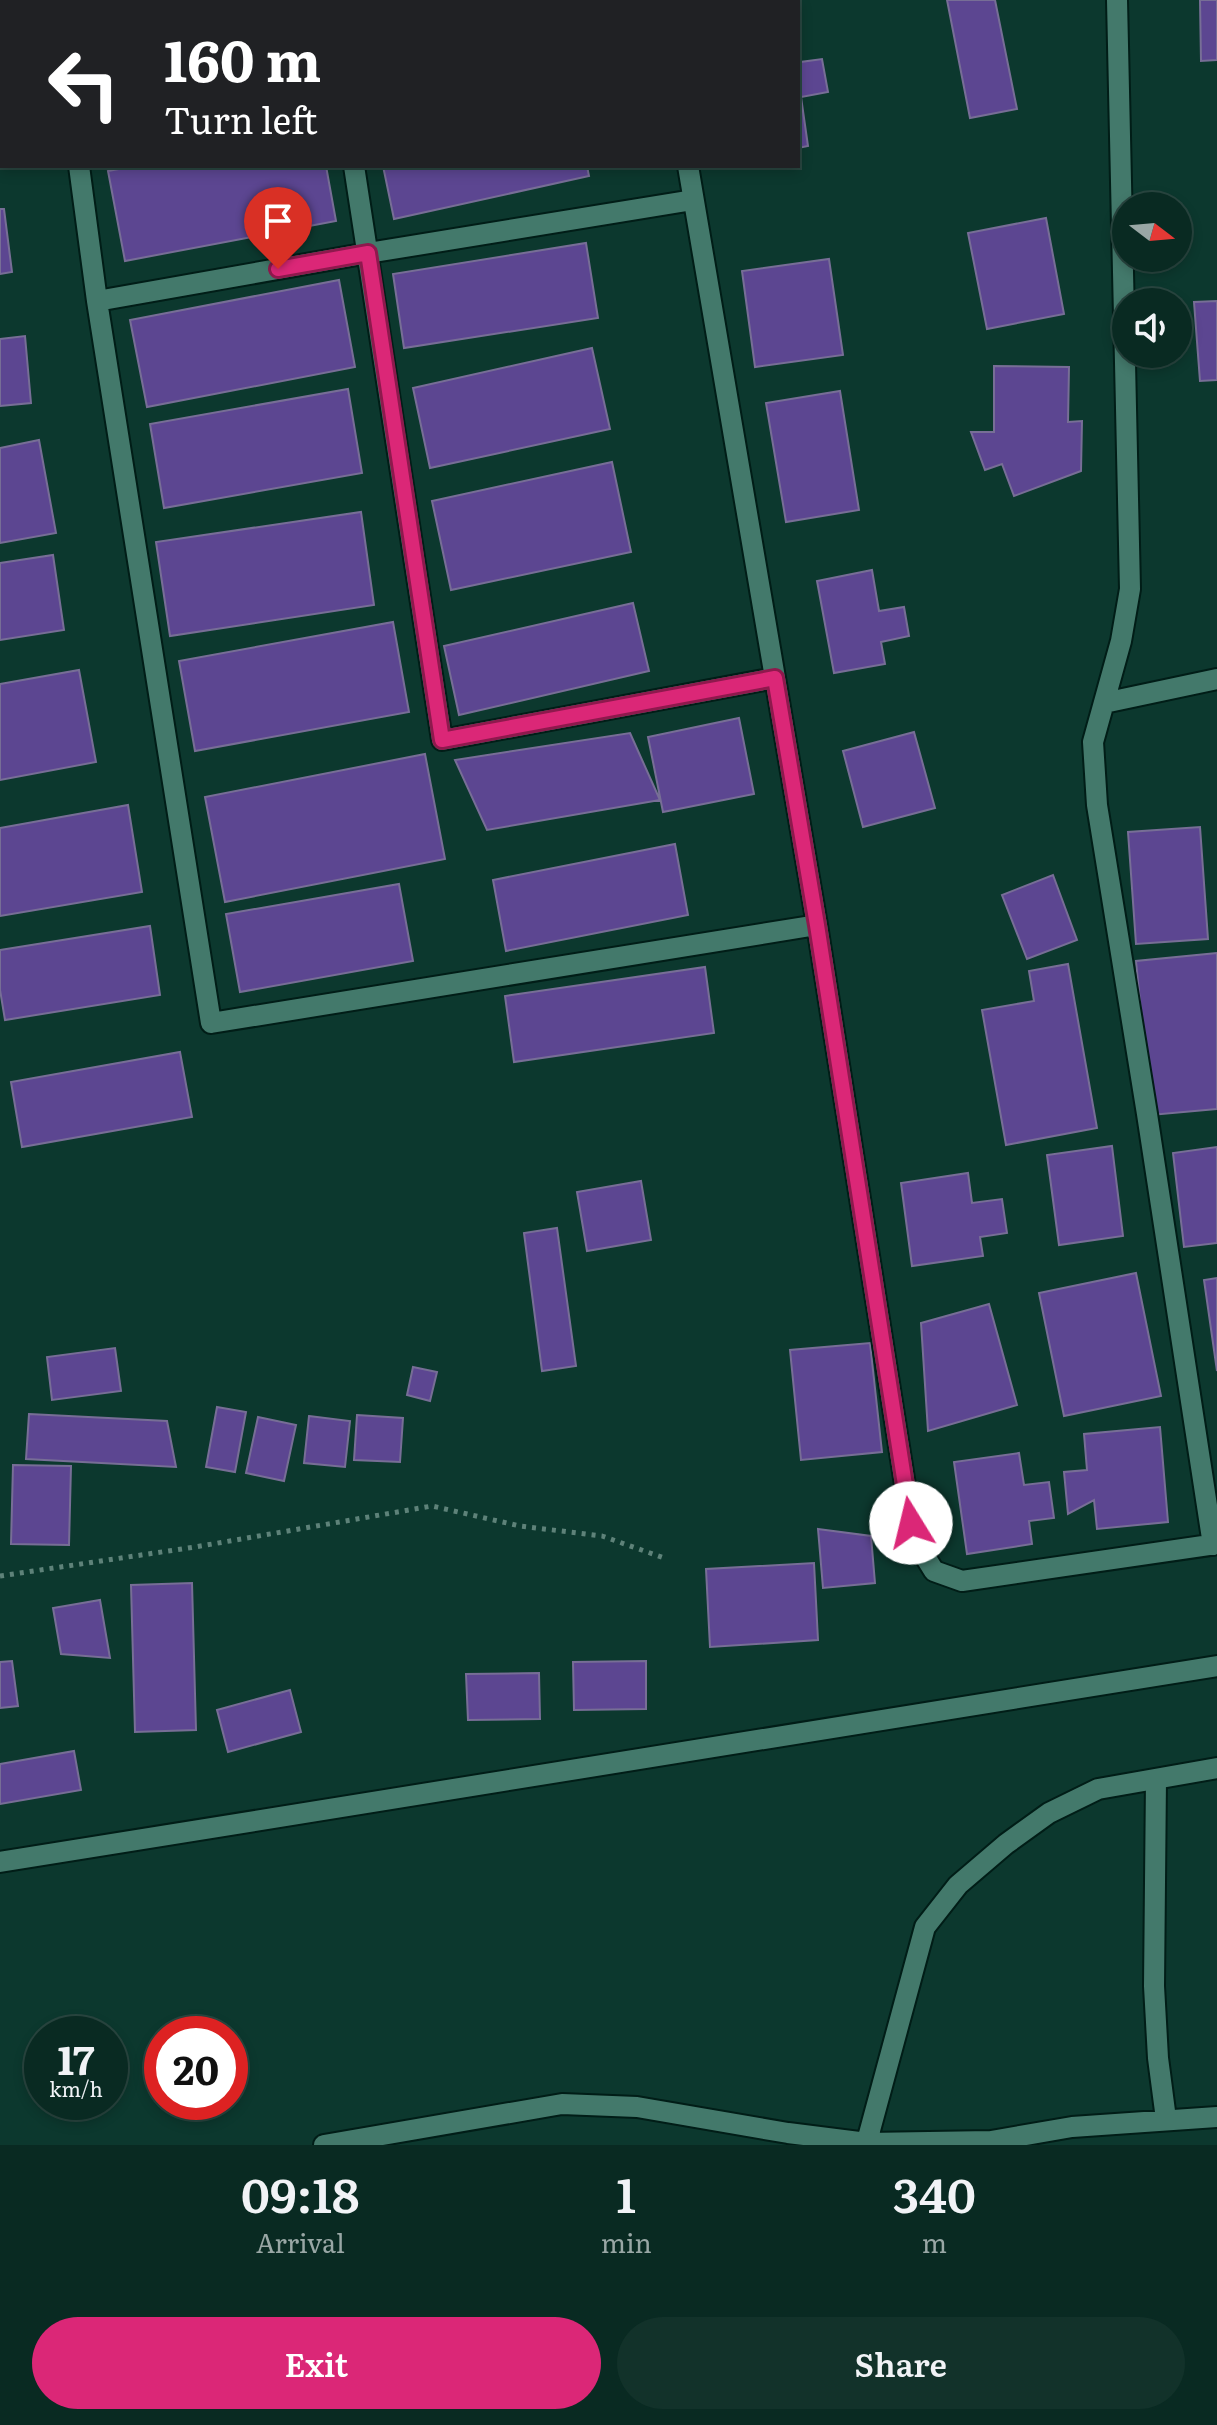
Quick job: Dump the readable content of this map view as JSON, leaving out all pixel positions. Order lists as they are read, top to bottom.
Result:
{
  "north": "right",
  "page": {
    "turn": ["160 m", "Turn left"],
    "speed": "17 km/h",
    "limit": "20",
    "eta": [
      "09:18",
      "Arrival",
      "1",
      "min",
      "340",
      "m"
    ],
    "buttons": ["Exit", "Share"]
  }
}
